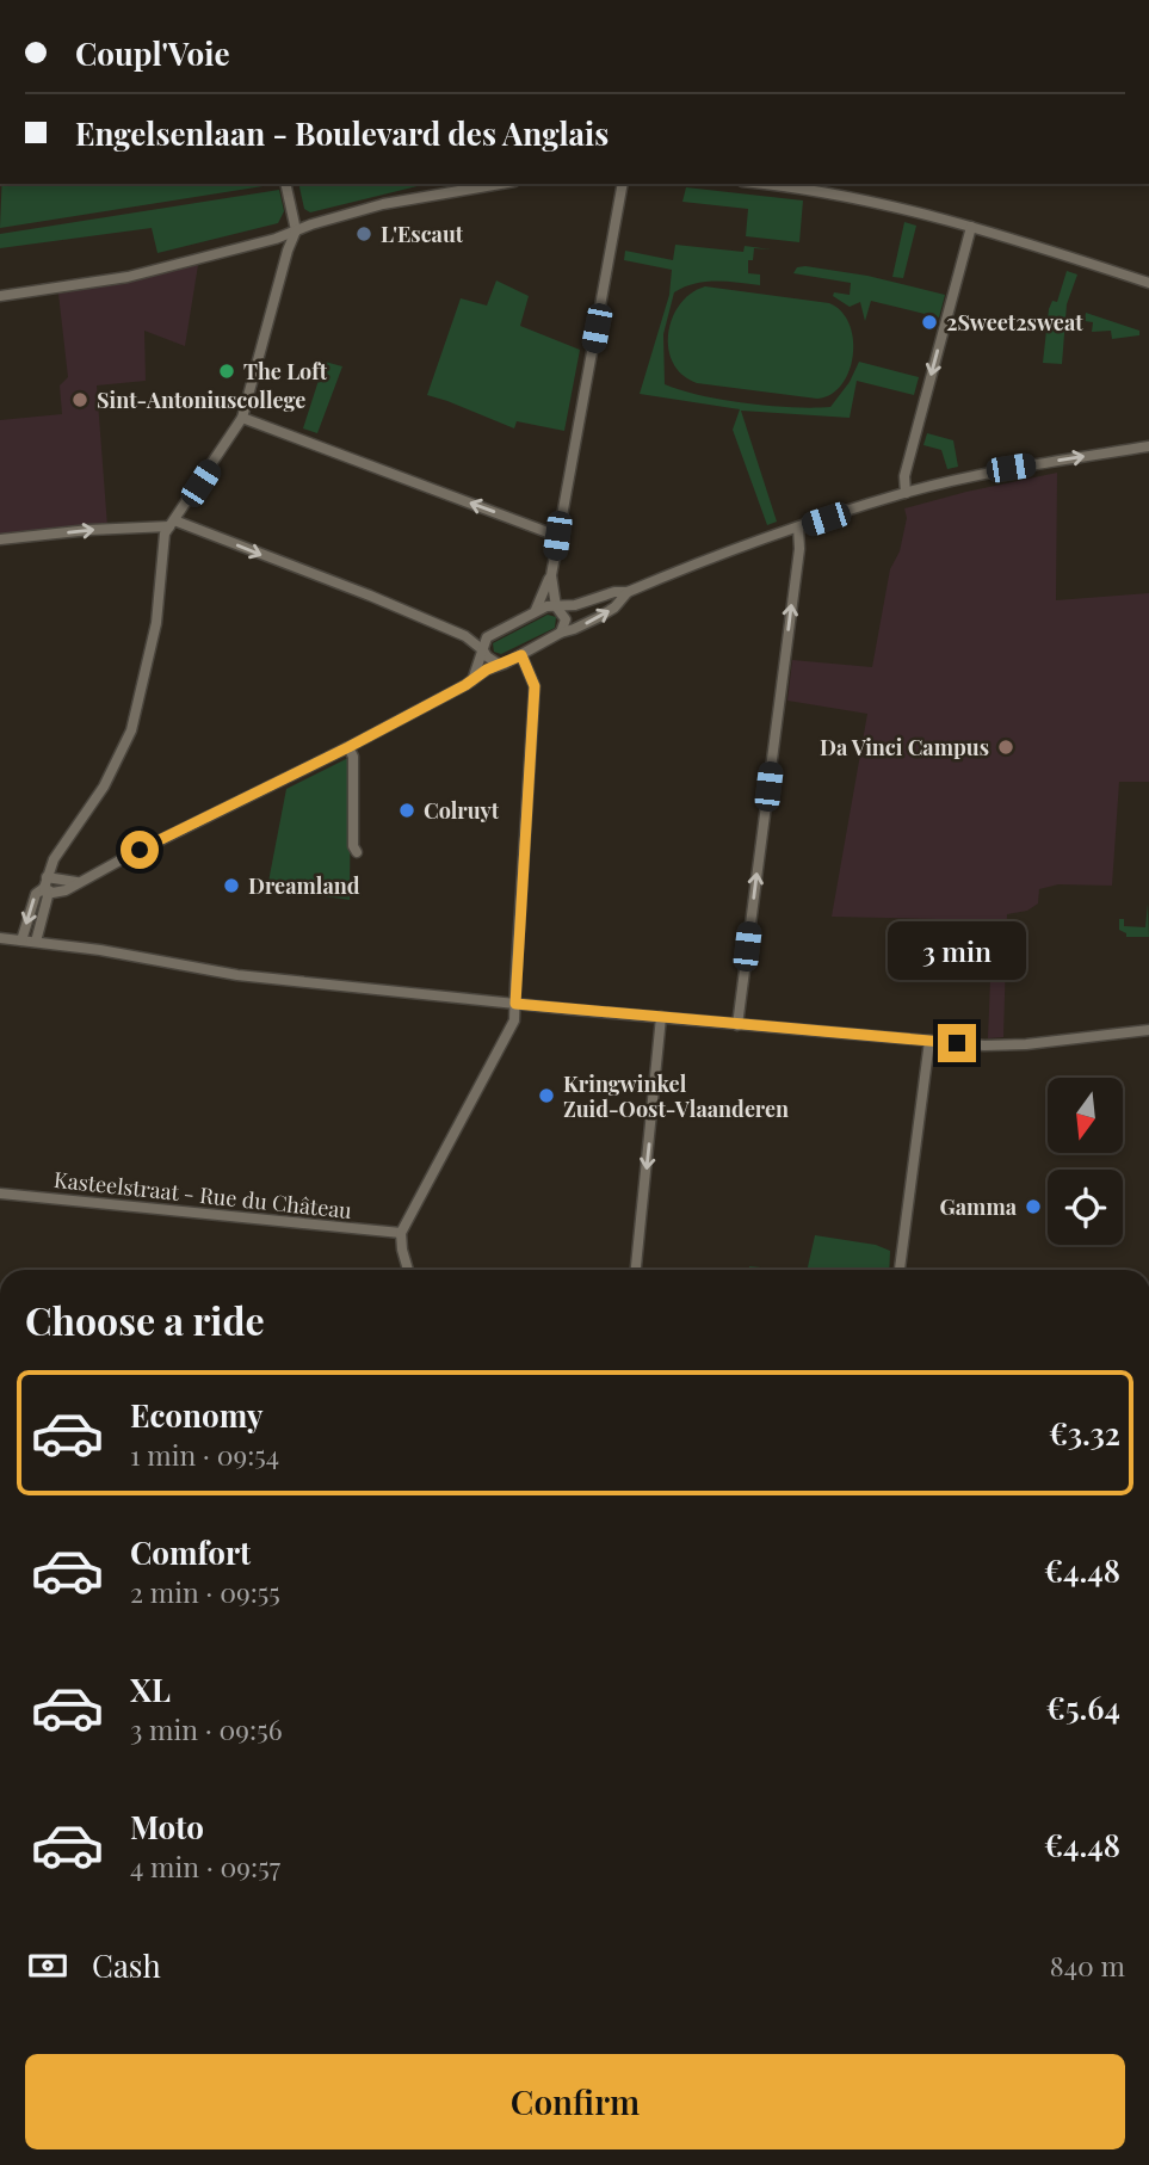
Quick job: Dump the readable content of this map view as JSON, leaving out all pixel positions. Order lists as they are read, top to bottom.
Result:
{
  "streets": {
    "street": ["Kasteelstraat - Rue du Château"]
  },
  "places": [
    "L'Escaut",
    "2Sweet2sweat",
    "The Loft",
    "Sint-Antoniuscollege",
    "Da Vinci Campus",
    "Colruyt",
    "Dreamland",
    "Kringwinkel Zuid-Oost-Vlaanderen",
    "Gamma"
  ],
  "north": "bottom",
  "page": {
    "banner": ["Coupl'Voie", "Engelsenlaan - Boulevard des Anglais"],
    "bubble": "3 min",
    "heading": "Choose a ride",
    "list": [
      {
        "name": "Economy",
        "note": "1 min · 09:54",
        "value": "€3.32"
      },
      {
        "name": "Comfort",
        "note": "2 min · 09:55",
        "value": "€4.48"
      },
      {
        "name": "XL",
        "note": "3 min · 09:56",
        "value": "€5.64"
      },
      {
        "name": "Moto",
        "note": "4 min · 09:57",
        "value": "€4.48"
      }
    ],
    "pay": ["Cash", "840 m"],
    "buttons": "Confirm"
  }
}
